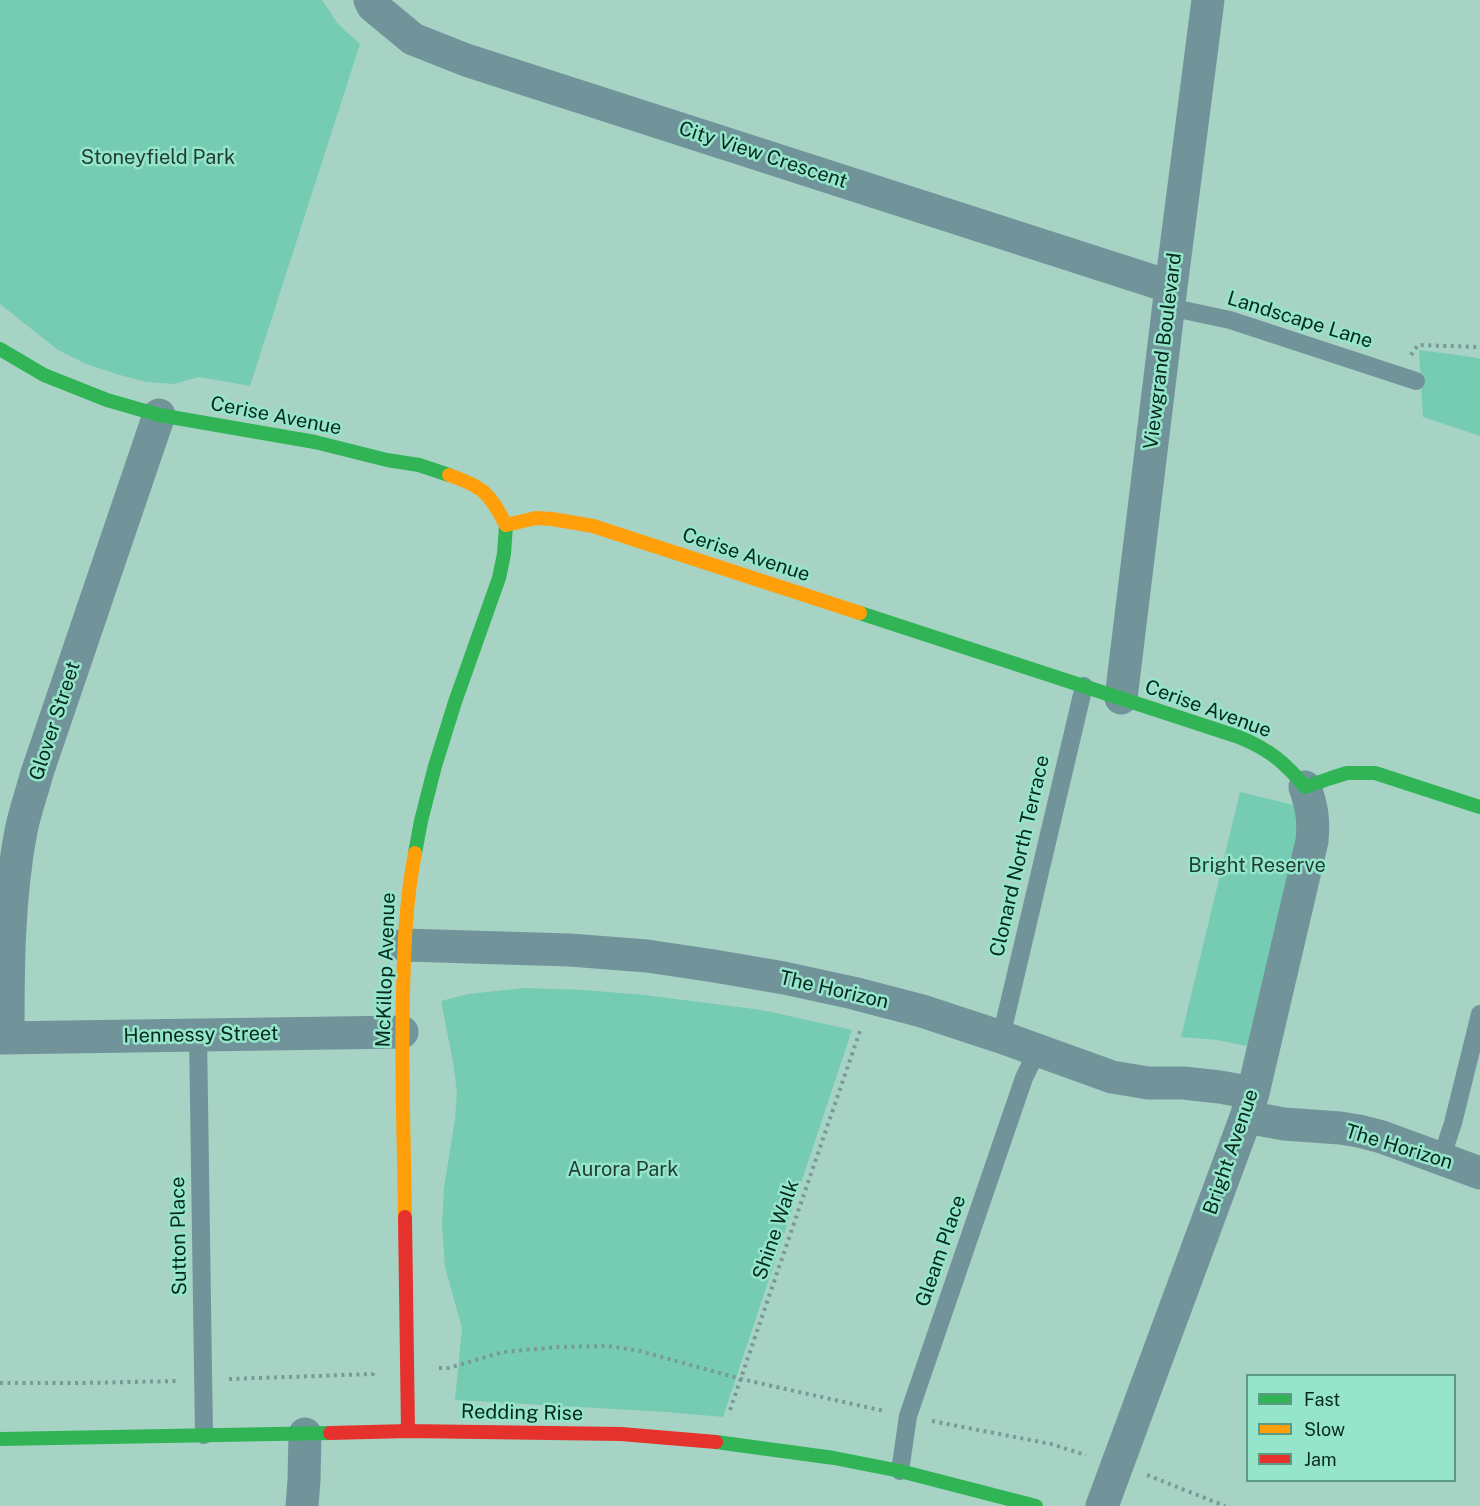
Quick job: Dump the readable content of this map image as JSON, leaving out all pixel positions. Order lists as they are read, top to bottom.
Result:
{
  "streets": {
    "street": [
      "City View Crescent",
      "Viewgrand Boulevard",
      "Cerise Avenue",
      "Glover Street",
      "McKillop Avenue",
      "The Horizon",
      "Hennessy Street",
      "Bright Avenue",
      "Redding Rise"
    ],
    "lane": [
      "Landscape Lane",
      "Clonard North Terrace",
      "Sutton Place",
      "Gleam Place"
    ],
    "path": ["Shine Walk"]
  },
  "crossings": [
    ["City View Crescent", "Landscape Lane"],
    ["City View Crescent", "Viewgrand Boulevard"],
    ["Landscape Lane", "Viewgrand Boulevard"],
    ["Viewgrand Boulevard", "Cerise Avenue"],
    ["Cerise Avenue", "Glover Street"],
    ["Cerise Avenue", "Clonard North Terrace"],
    ["Cerise Avenue", "McKillop Avenue"],
    ["Cerise Avenue", "Bright Avenue"],
    ["Glover Street", "Hennessy Street"],
    ["Clonard North Terrace", "The Horizon"],
    ["McKillop Avenue", "The Horizon"],
    ["McKillop Avenue", "Hennessy Street"],
    ["McKillop Avenue", "Redding Rise"],
    ["The Horizon", "Bright Avenue"],
    ["The Horizon", "Gleam Place"],
    ["Hennessy Street", "Sutton Place"],
    ["Shine Walk", "Redding Rise"],
    ["Sutton Place", "Redding Rise"],
    ["Gleam Place", "Redding Rise"]
  ],
  "parks": ["Stoneyfield Park", "Bright Reserve", "Aurora Park"],
  "legend": ["Fast", "Slow", "Jam"]
}
